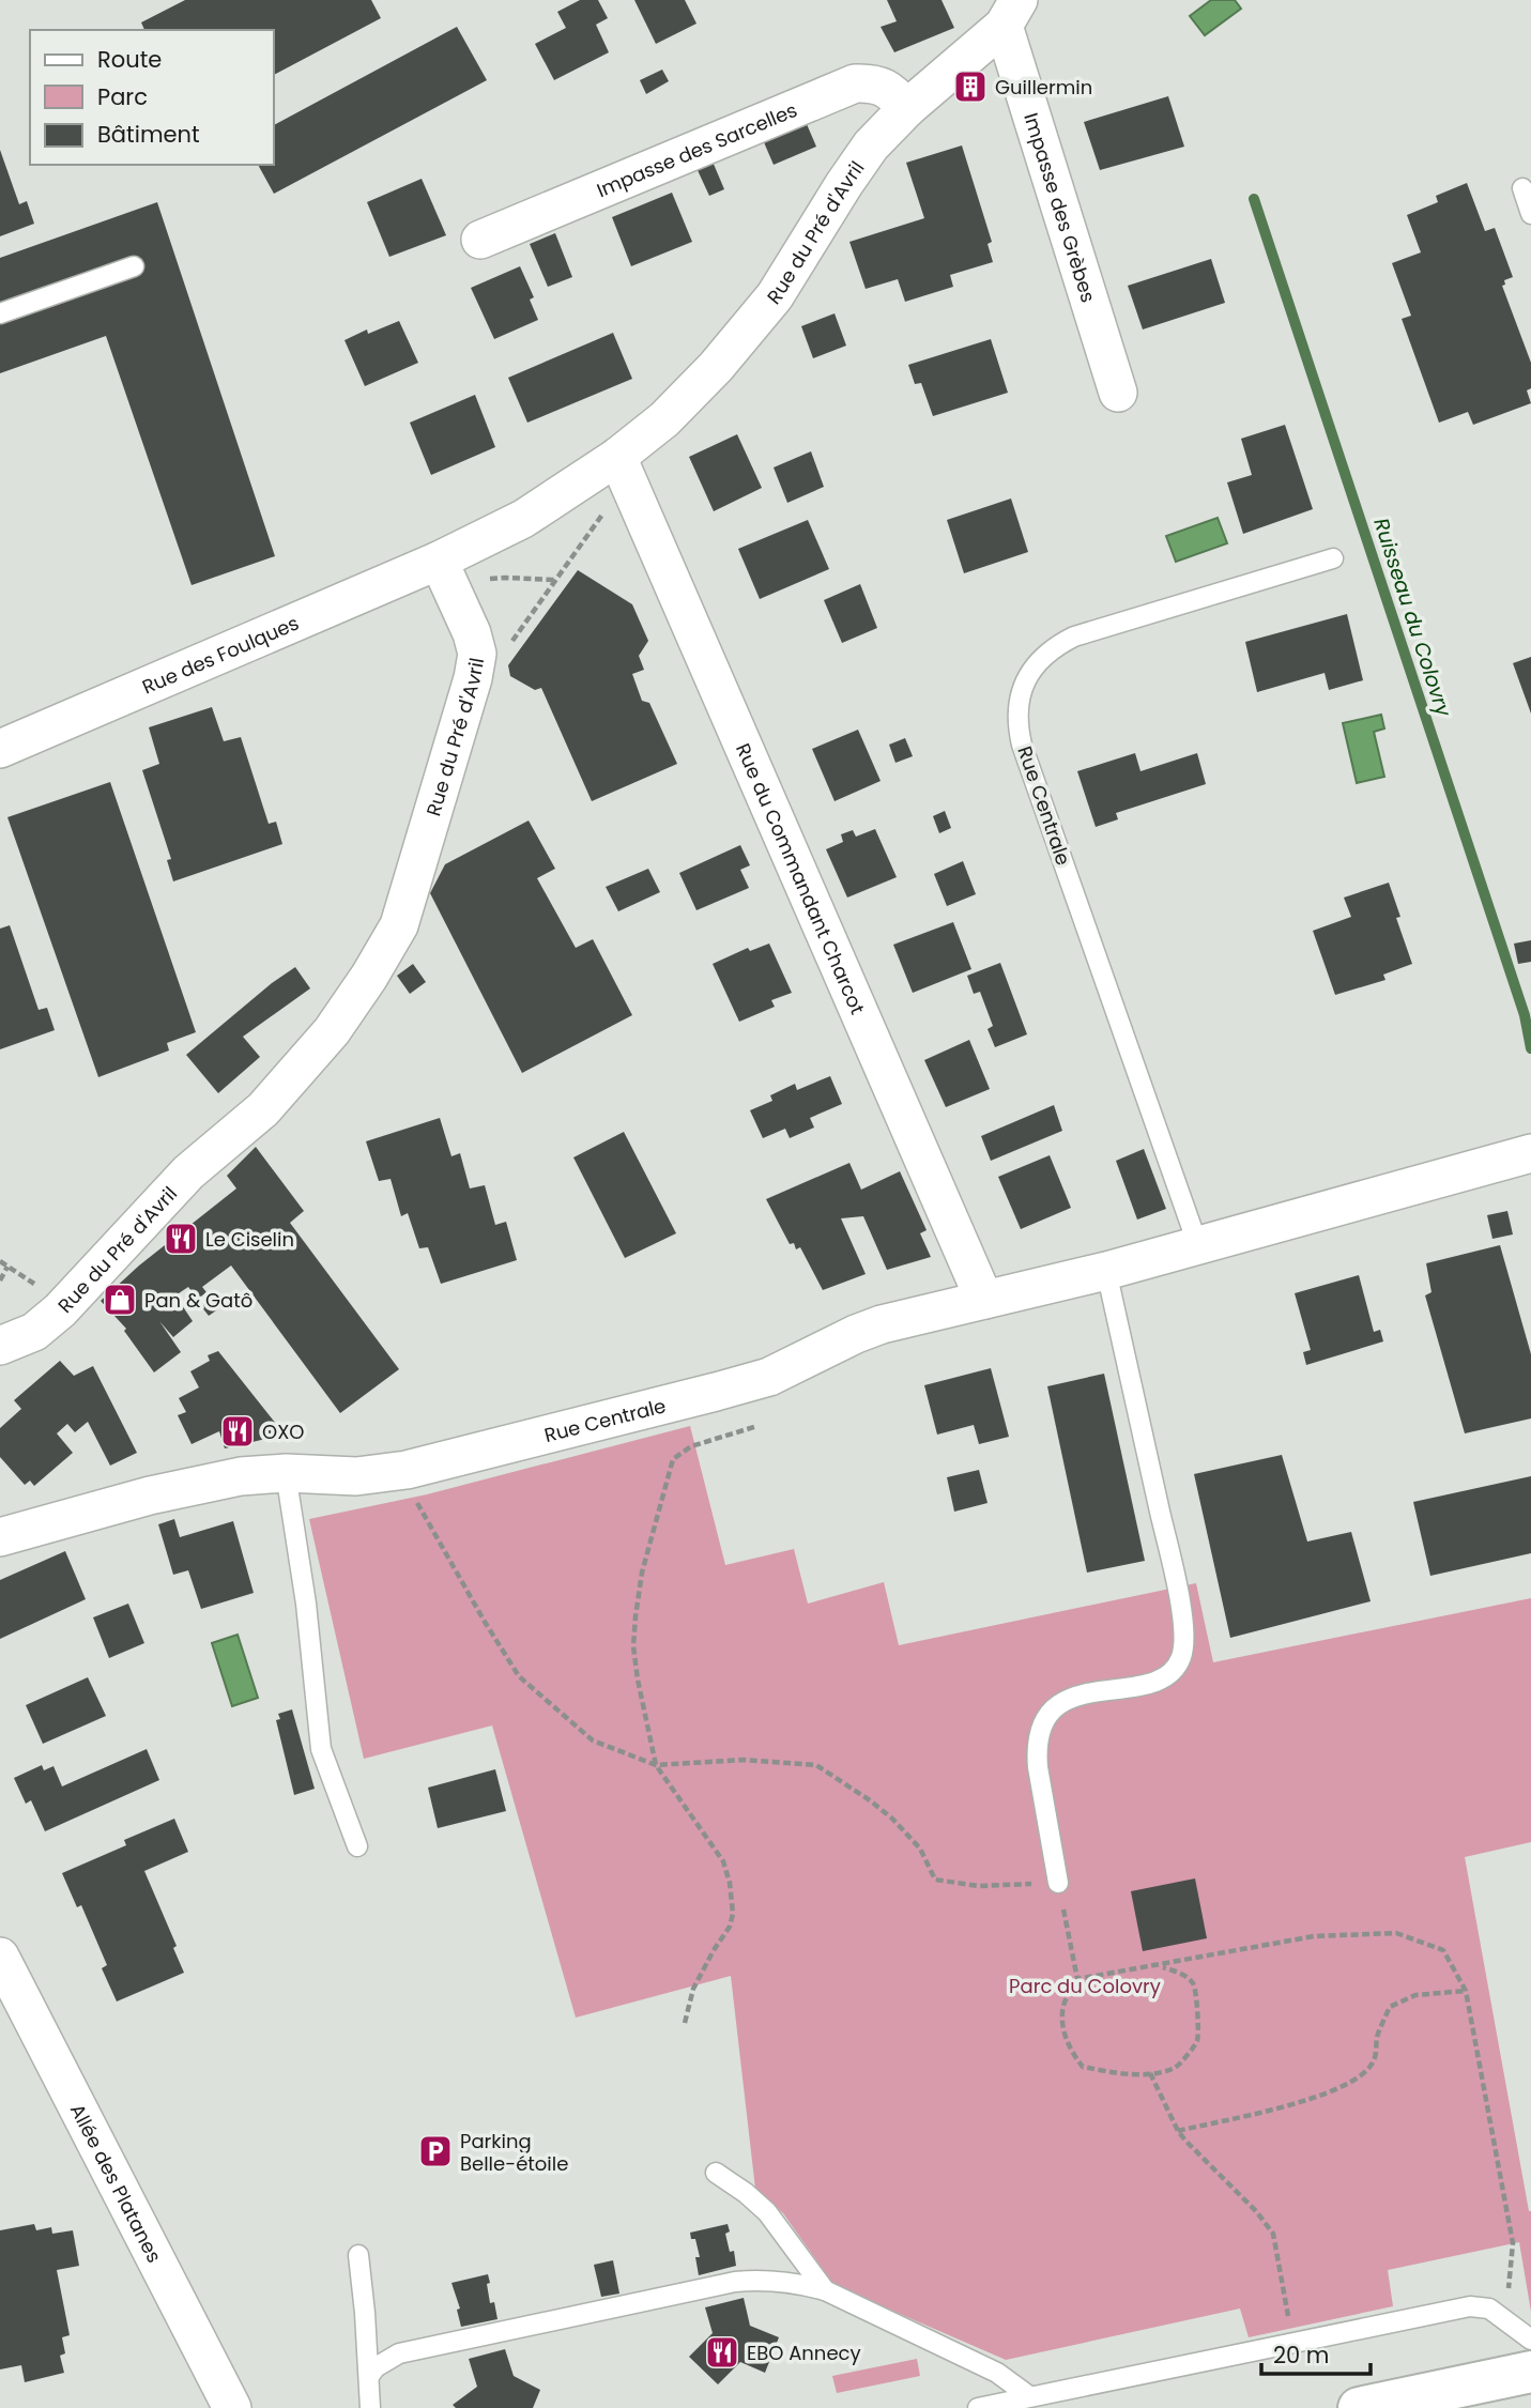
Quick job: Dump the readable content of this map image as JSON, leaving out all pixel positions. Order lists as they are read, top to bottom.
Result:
{
  "streets": {
    "street": [
      "Impasse des Sarcelles",
      "Impasse des Grèbes",
      "Rue du Pré d'Avril",
      "Rue des Foulques",
      "Rue Centrale",
      "Rue du Commandant Charcot",
      "Allée des Platanes"
    ]
  },
  "crossings": [
    ["Impasse des Sarcelles", "Rue du Pré d'Avril"],
    ["Impasse des Grèbes", "Rue du Pré d'Avril"],
    ["Rue du Pré d'Avril", "Rue des Foulques"],
    ["Rue du Pré d'Avril", "Rue du Commandant Charcot"],
    ["Rue Centrale", "Rue du Commandant Charcot"]
  ],
  "water": ["Ruisseau du Colovry"],
  "parks": ["Parc du Colovry"],
  "places": {
    "building": ["Guillermin"],
    "restaurant": ["Le Ciselin", "OXO", "EBO Annecy"],
    "shop": ["Pan & Gatô"],
    "parking": ["Parking Belle-étoile"]
  },
  "legend": ["Route", "Parc", "Bâtiment"],
  "scale_bar": "20 m"
}
